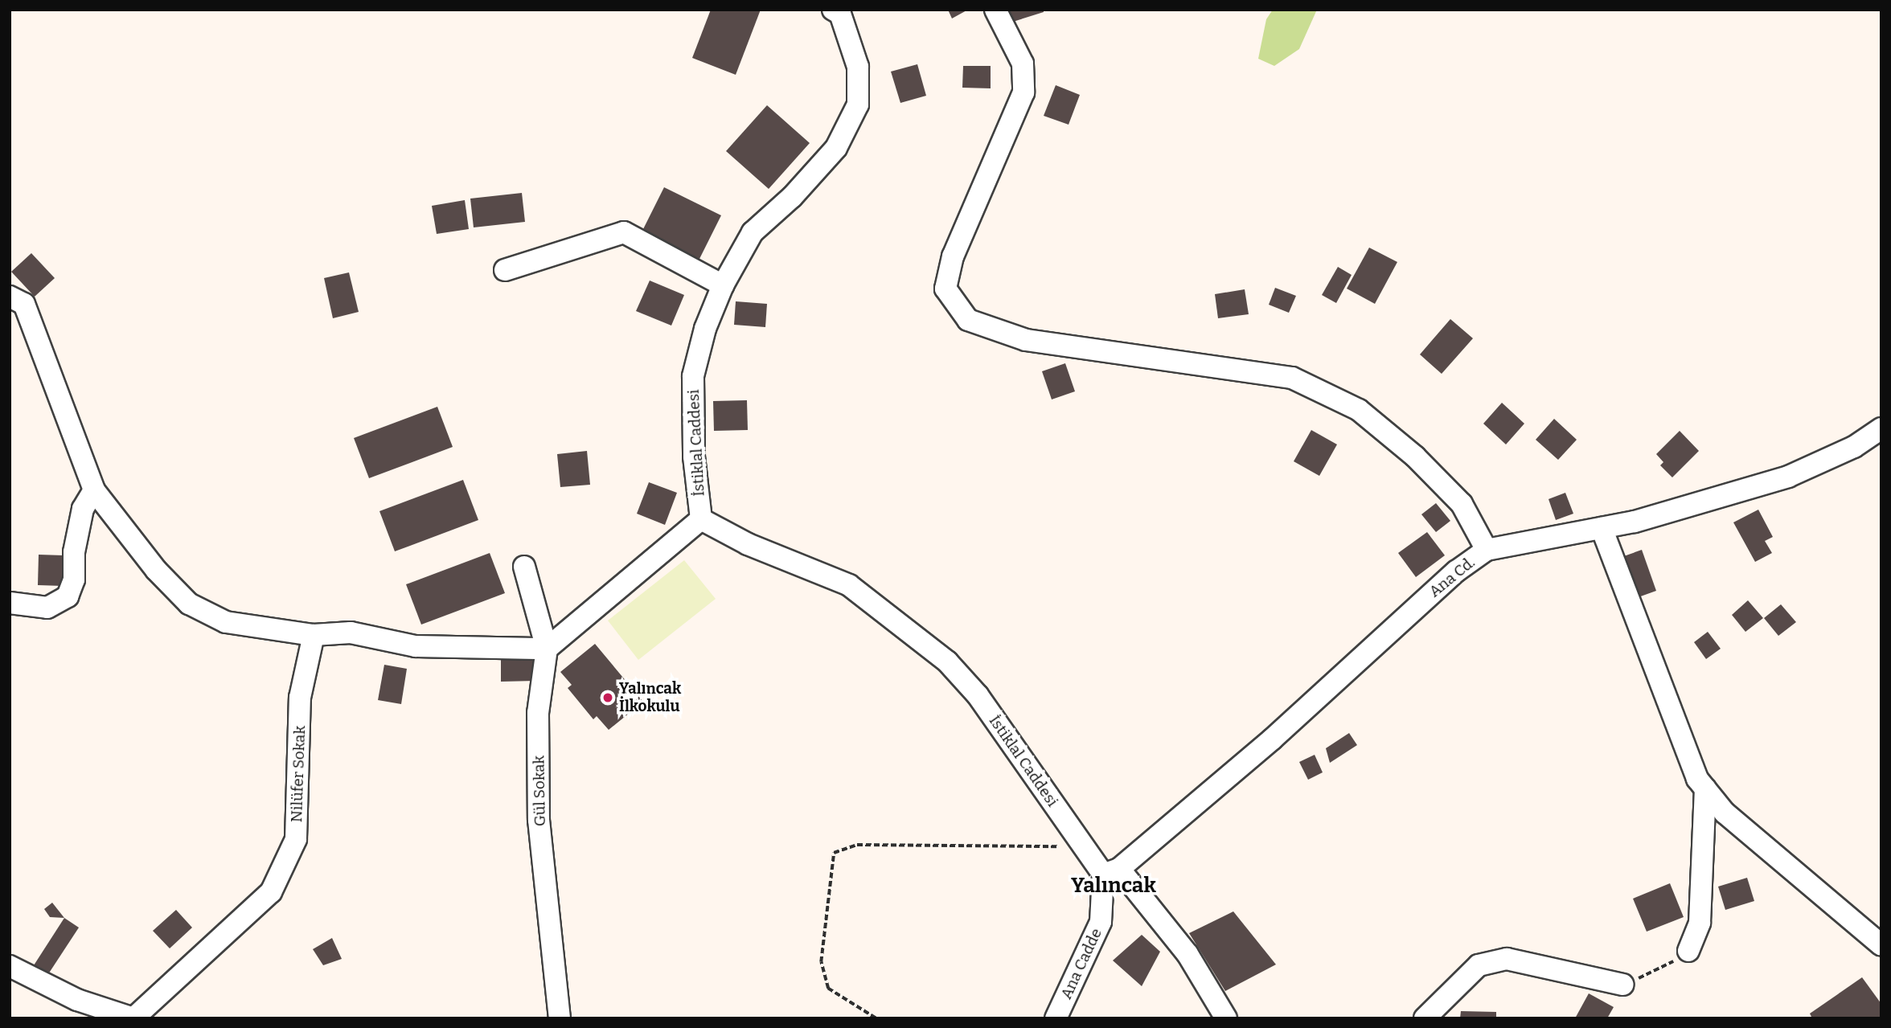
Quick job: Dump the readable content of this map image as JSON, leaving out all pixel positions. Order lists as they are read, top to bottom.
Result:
{
  "streets": {
    "street": [
      "İstiklal Caddesi",
      "Ana Cd.",
      "Nilüfer Sokak",
      "Gül Sokak",
      "Ana Cadde"
    ]
  },
  "crossings": [
    ["Ana Cd.", "Ana Cadde"]
  ],
  "districts": ["Yalıncak"],
  "places": ["Yalıncak İlkokulu"]
}
